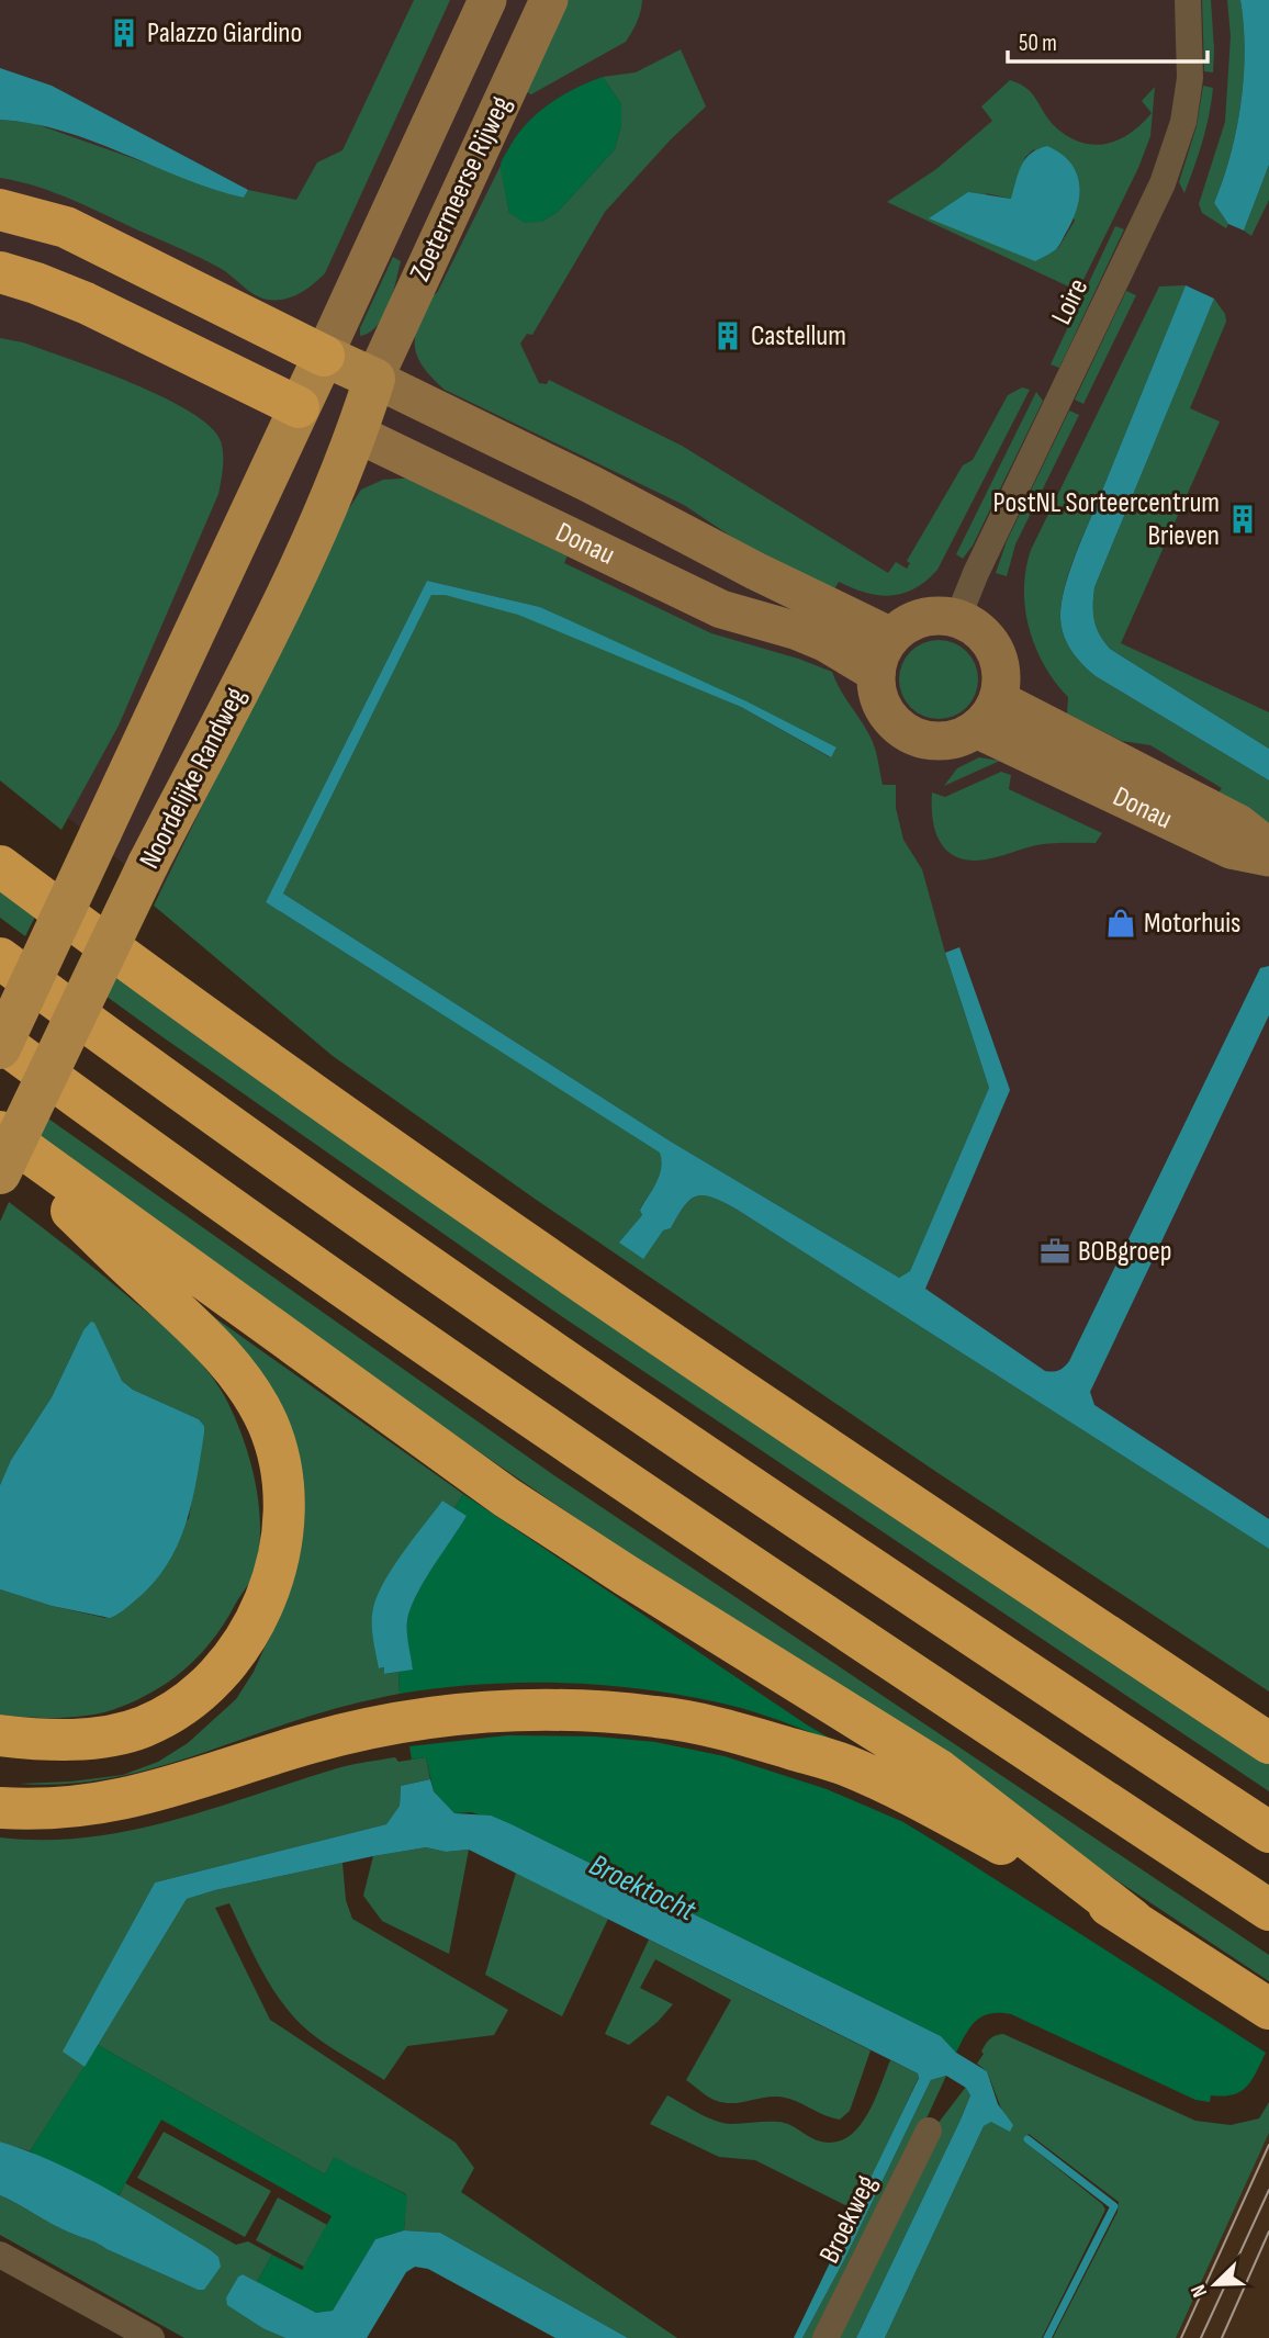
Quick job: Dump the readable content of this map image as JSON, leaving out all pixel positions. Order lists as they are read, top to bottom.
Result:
{
  "streets": {
    "main road": ["Zoetermeerse Rijweg", "Donau", "Noordelijke Randweg"],
    "street": ["Loire", "Broekweg"]
  },
  "crossings": [
    ["Zoetermeerse Rijweg", "Donau"],
    ["Zoetermeerse Rijweg", "Noordelijke Randweg"],
    ["Loire", "Donau"],
    ["Donau", "Noordelijke Randweg"]
  ],
  "water": ["Broektocht"],
  "places": {
    "building": ["Palazzo Giardino", "Castellum", "PostNL Sorteercentrum Brieven"],
    "shop": ["Motorhuis"],
    "office": ["BOBgroep"]
  },
  "scale_bar": "50 m",
  "north": "bottom left"
}
